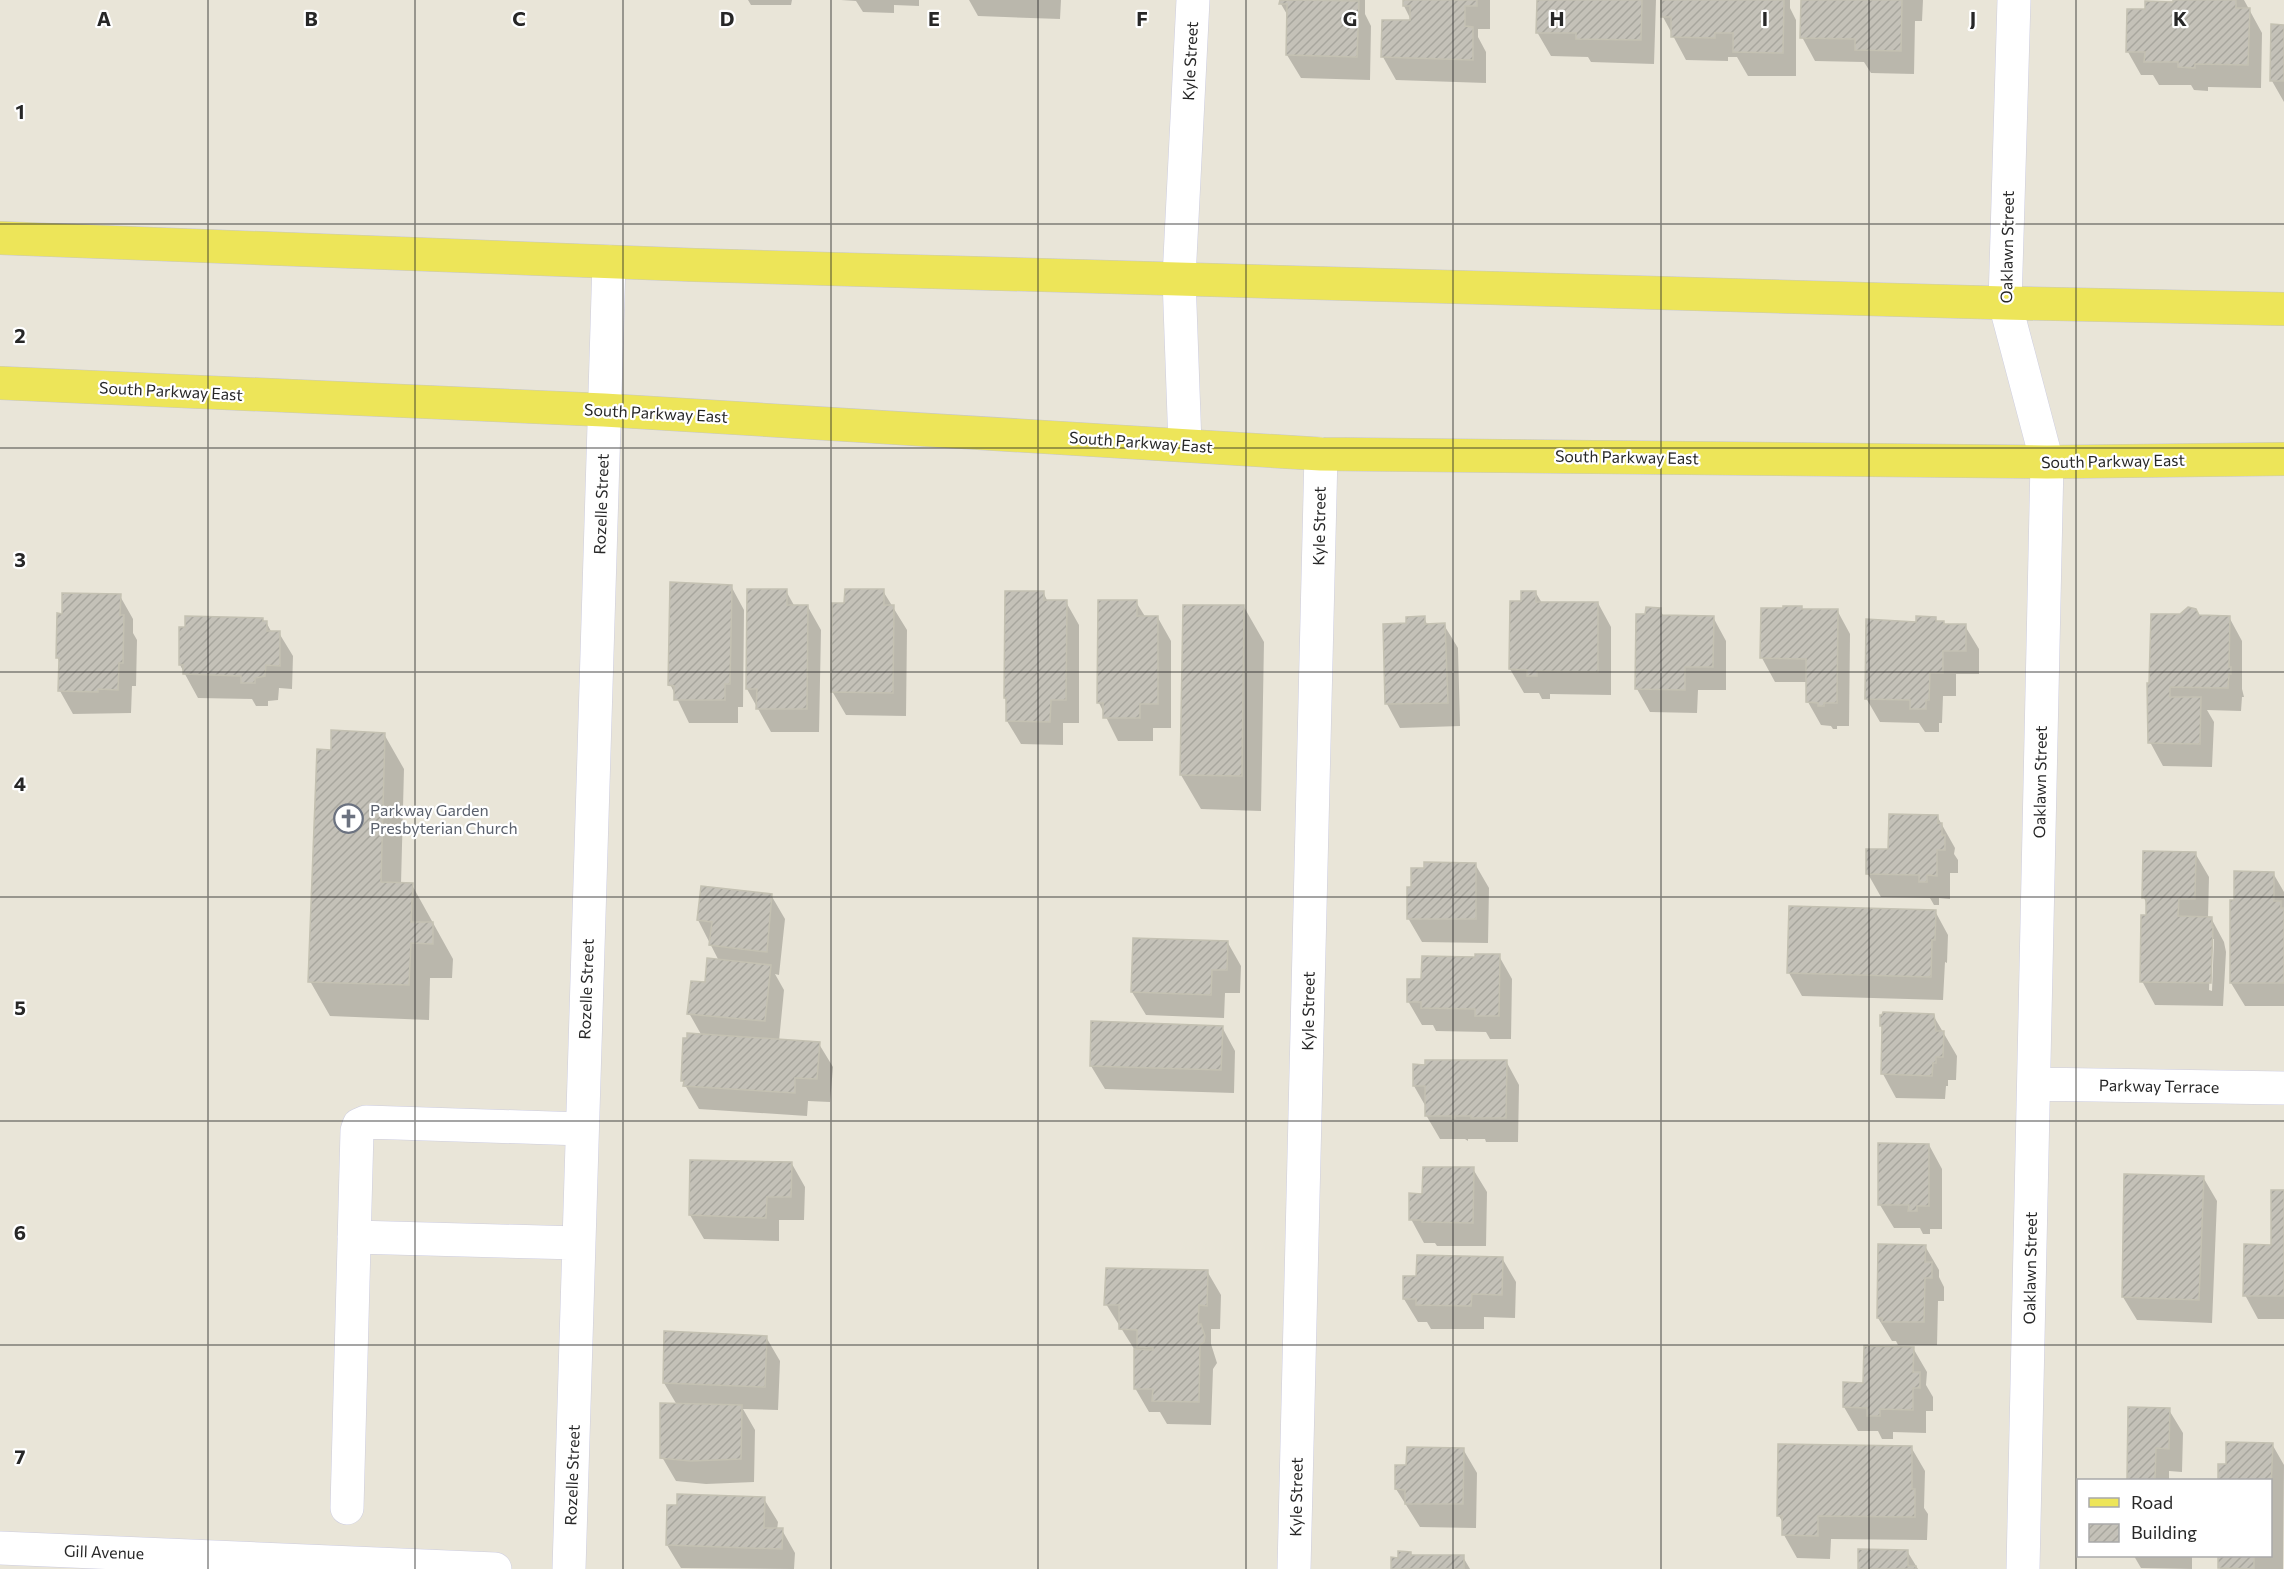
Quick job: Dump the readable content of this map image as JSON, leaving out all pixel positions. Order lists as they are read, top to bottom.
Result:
{
  "streets": {
    "main road": ["South Parkway East"],
    "street": [
      "Kyle Street",
      "Oaklawn Street",
      "Rozelle Street",
      "Parkway Terrace",
      "Gill Avenue"
    ]
  },
  "crossings": [
    ["Kyle Street", "South Parkway East"],
    ["Oaklawn Street", "South Parkway East"],
    ["Oaklawn Street", "Parkway Terrace"],
    ["South Parkway East", "Rozelle Street"]
  ],
  "places": {
    "church": ["Parkway Garden Presbyterian Church"]
  },
  "legend": ["Road", "Building"],
  "grid": {
    "columns": [
      "A",
      "B",
      "C",
      "D",
      "E",
      "F",
      "G",
      "H",
      "I",
      "J",
      "K"
    ],
    "rows": [
      "1",
      "2",
      "3",
      "4",
      "5",
      "6",
      "7"
    ]
  }
}
